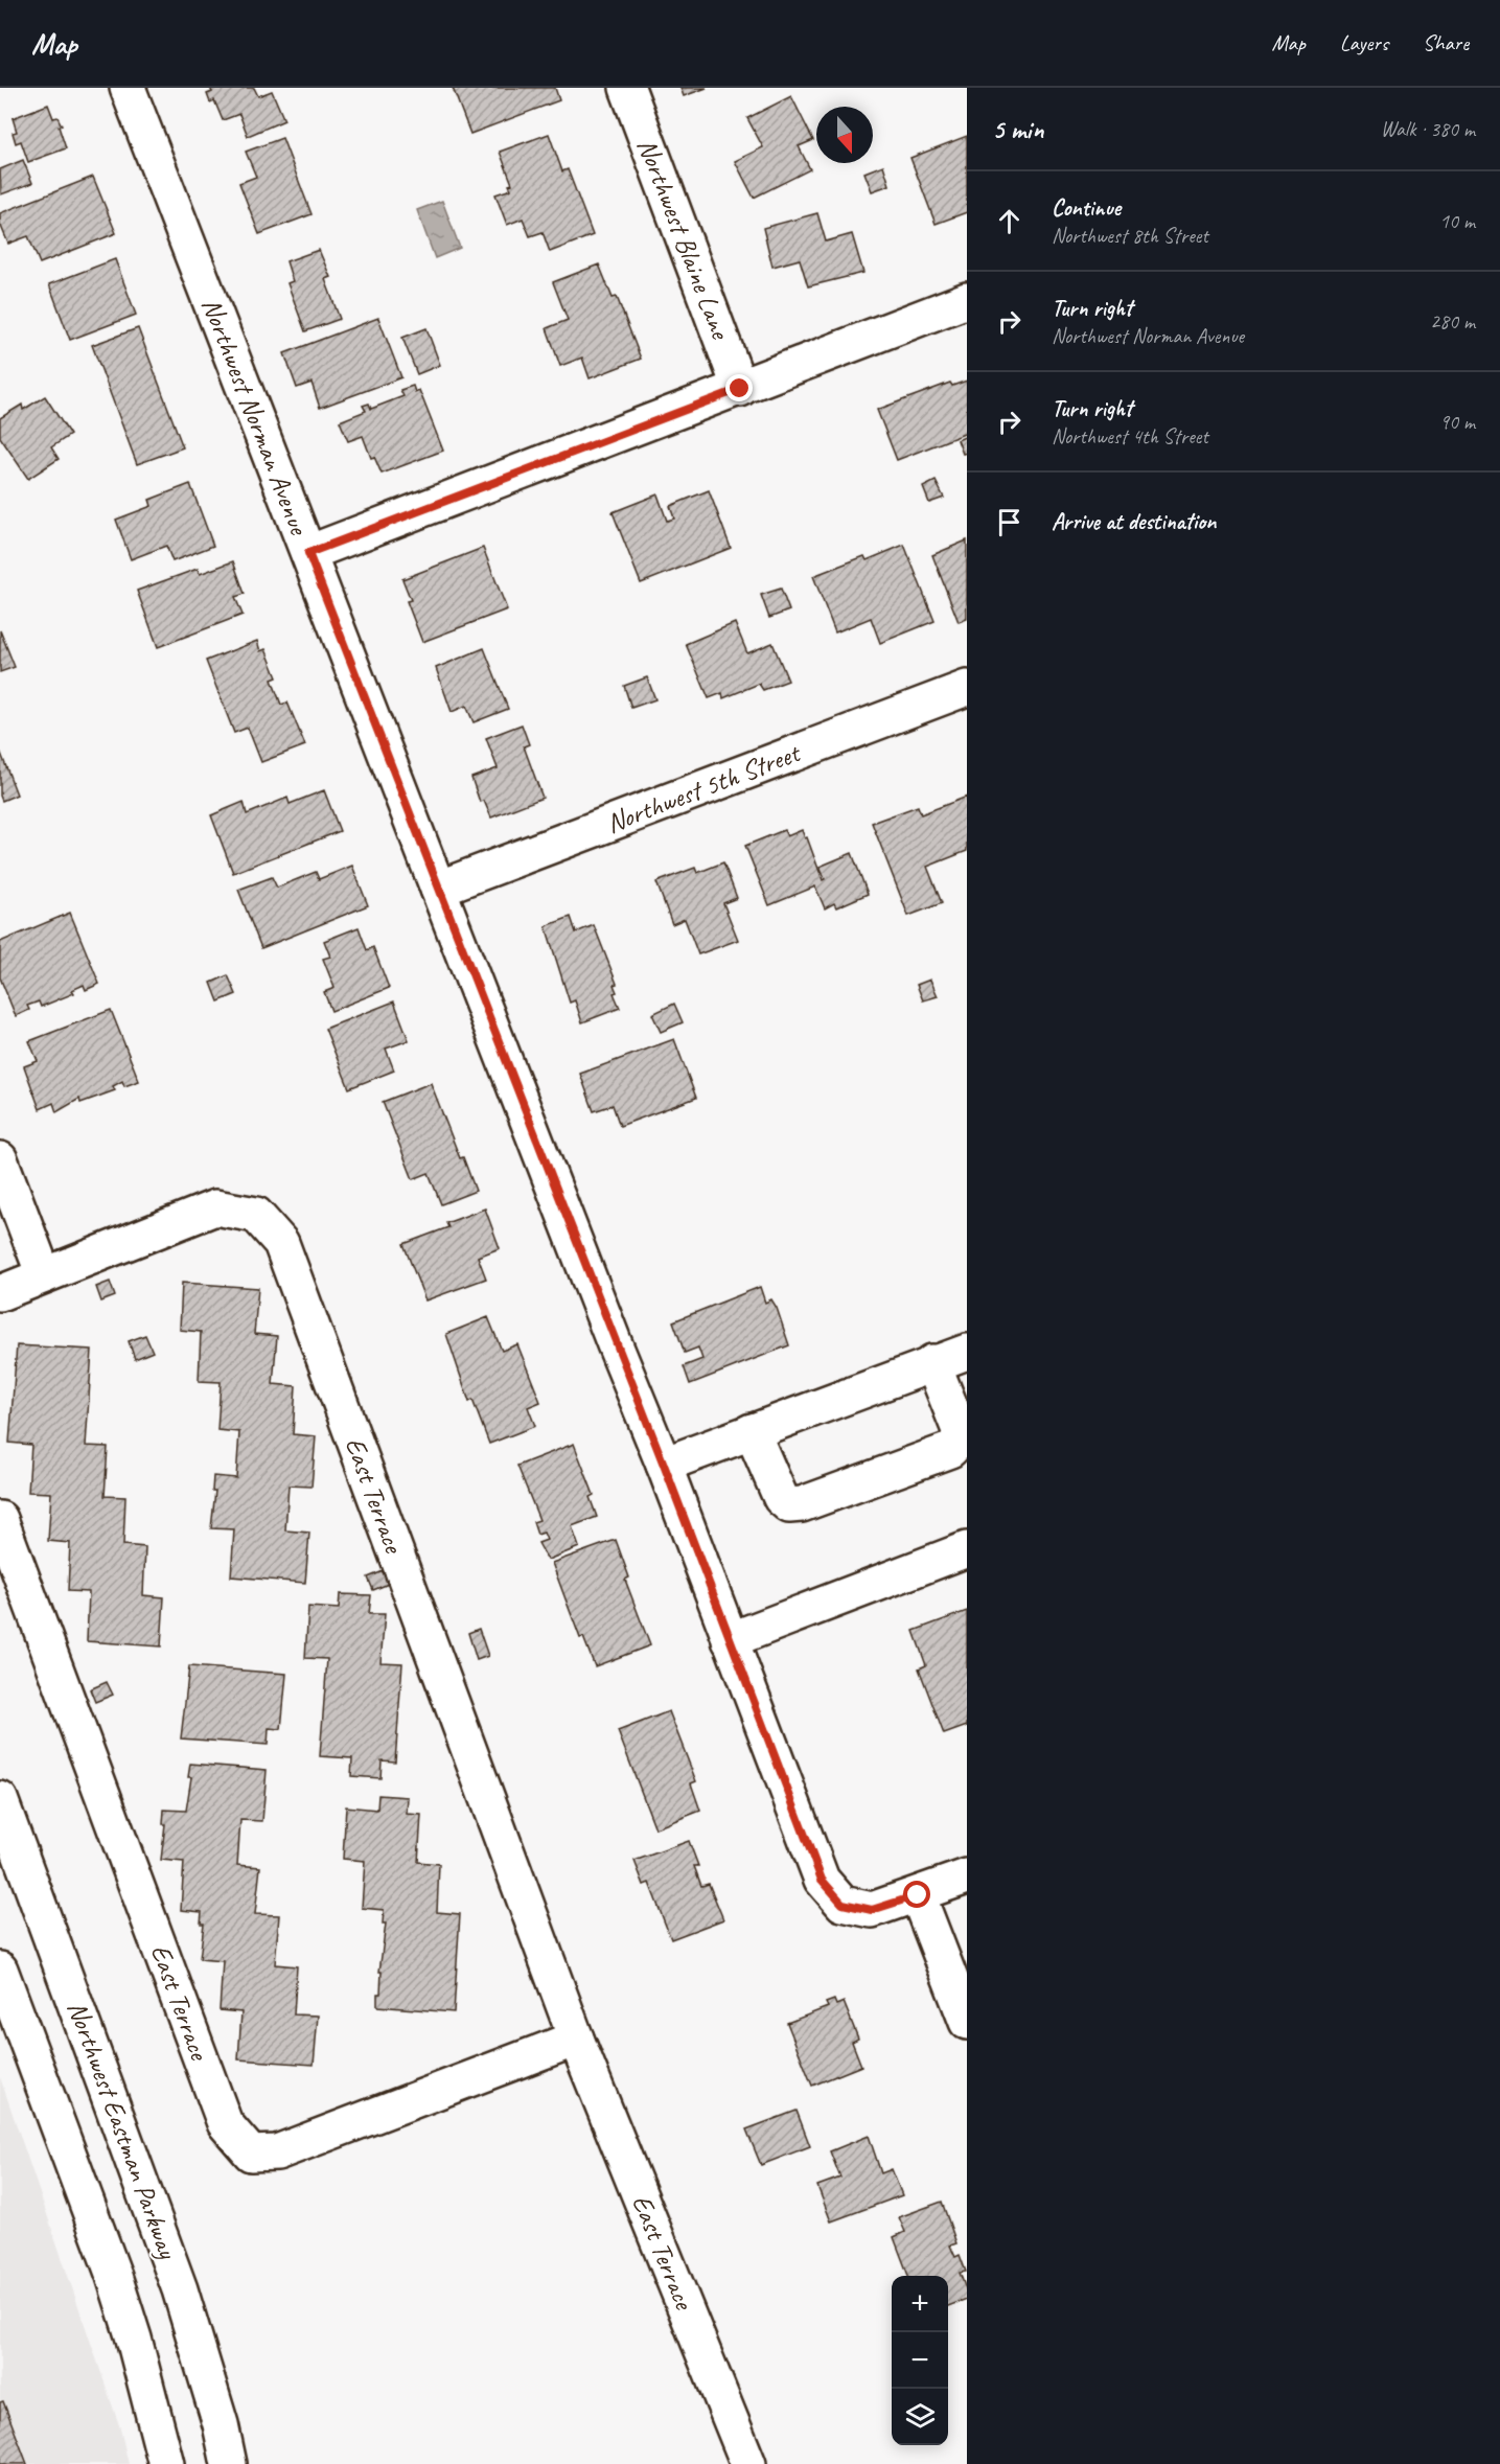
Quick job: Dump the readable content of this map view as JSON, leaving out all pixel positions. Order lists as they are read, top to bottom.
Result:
{
  "streets": {
    "street": [
      "Northwest Blaine Lane",
      "Northwest Norman Avenue",
      "Northwest 5th Street",
      "East Terrace",
      "Northwest Eastman Parkway"
    ]
  },
  "crossings": [
    ["Northwest Norman Avenue", "Northwest 5th Street"]
  ],
  "north": "bottom",
  "page": {
    "header": "Map",
    "nav": ["Map", "Layers", "Share"],
    "heading": ["5 min", "Walk · 380 m"],
    "list": [
      ["Continue", "Northwest 8th Street", "10 m"],
      ["Turn right", "Northwest Norman Avenue", "280 m"],
      ["Turn right", "Northwest 4th Street", "90 m"],
      "Arrive at destination"
    ],
    "map_buttons": ["+", "−"]
  }
}
